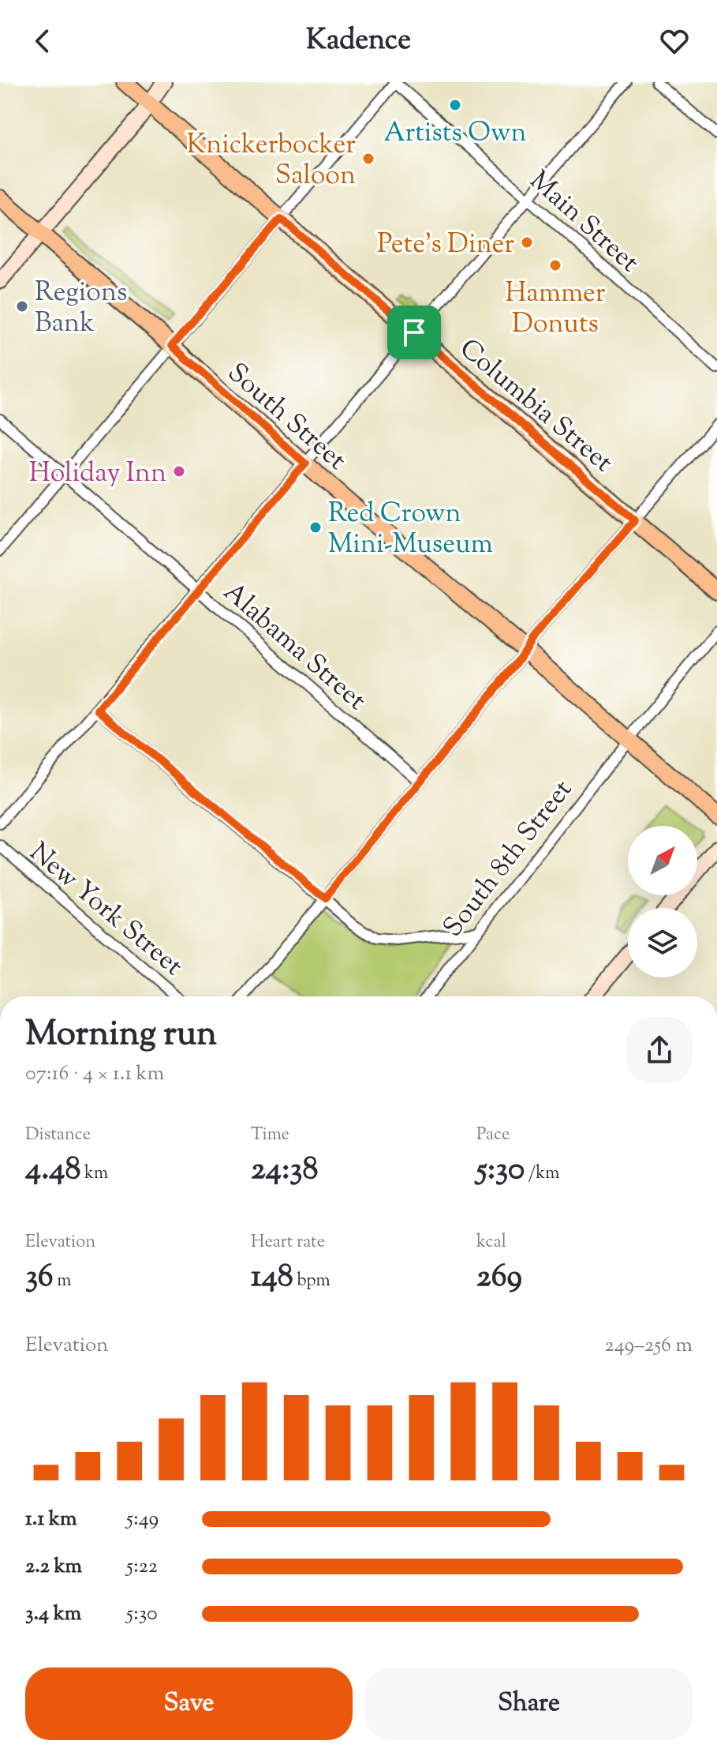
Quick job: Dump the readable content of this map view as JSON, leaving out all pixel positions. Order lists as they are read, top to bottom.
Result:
{
  "streets": {
    "main road": ["Columbia Street", "South Street"],
    "street": [
      "Main Street",
      "Alabama Street",
      "South 8th Street",
      "New York Street"
    ]
  },
  "crossings": [
    ["South Street", "South 8th Street"]
  ],
  "places": [
    "Artists Own",
    "Knickerbocker Saloon",
    "Pete's Diner",
    "Hammer Donuts",
    "Regions Bank",
    "Holiday Inn",
    "Red Crown Mini-Museum"
  ],
  "north": "top right",
  "page": {
    "header": "Kadence",
    "heading": ["Morning run", "07:16 · 4 × 1.1 km"],
    "stats": [
      ["Distance", "4.48 km"],
      ["Time", "24:38"],
      ["Pace", "5:30 /km"],
      ["Elevation", "36 m"],
      ["Heart rate", "148 bpm"],
      ["kcal", "269"]
    ],
    "chart": ["Elevation", "249–256 m"],
    "list": [
      {
        "name": "1.1 km",
        "note": "5:49"
      },
      {
        "name": "2.2 km",
        "note": "5:22"
      },
      {
        "name": "3.4 km",
        "note": "5:30"
      }
    ],
    "buttons": ["Save", "Share"]
  }
}
